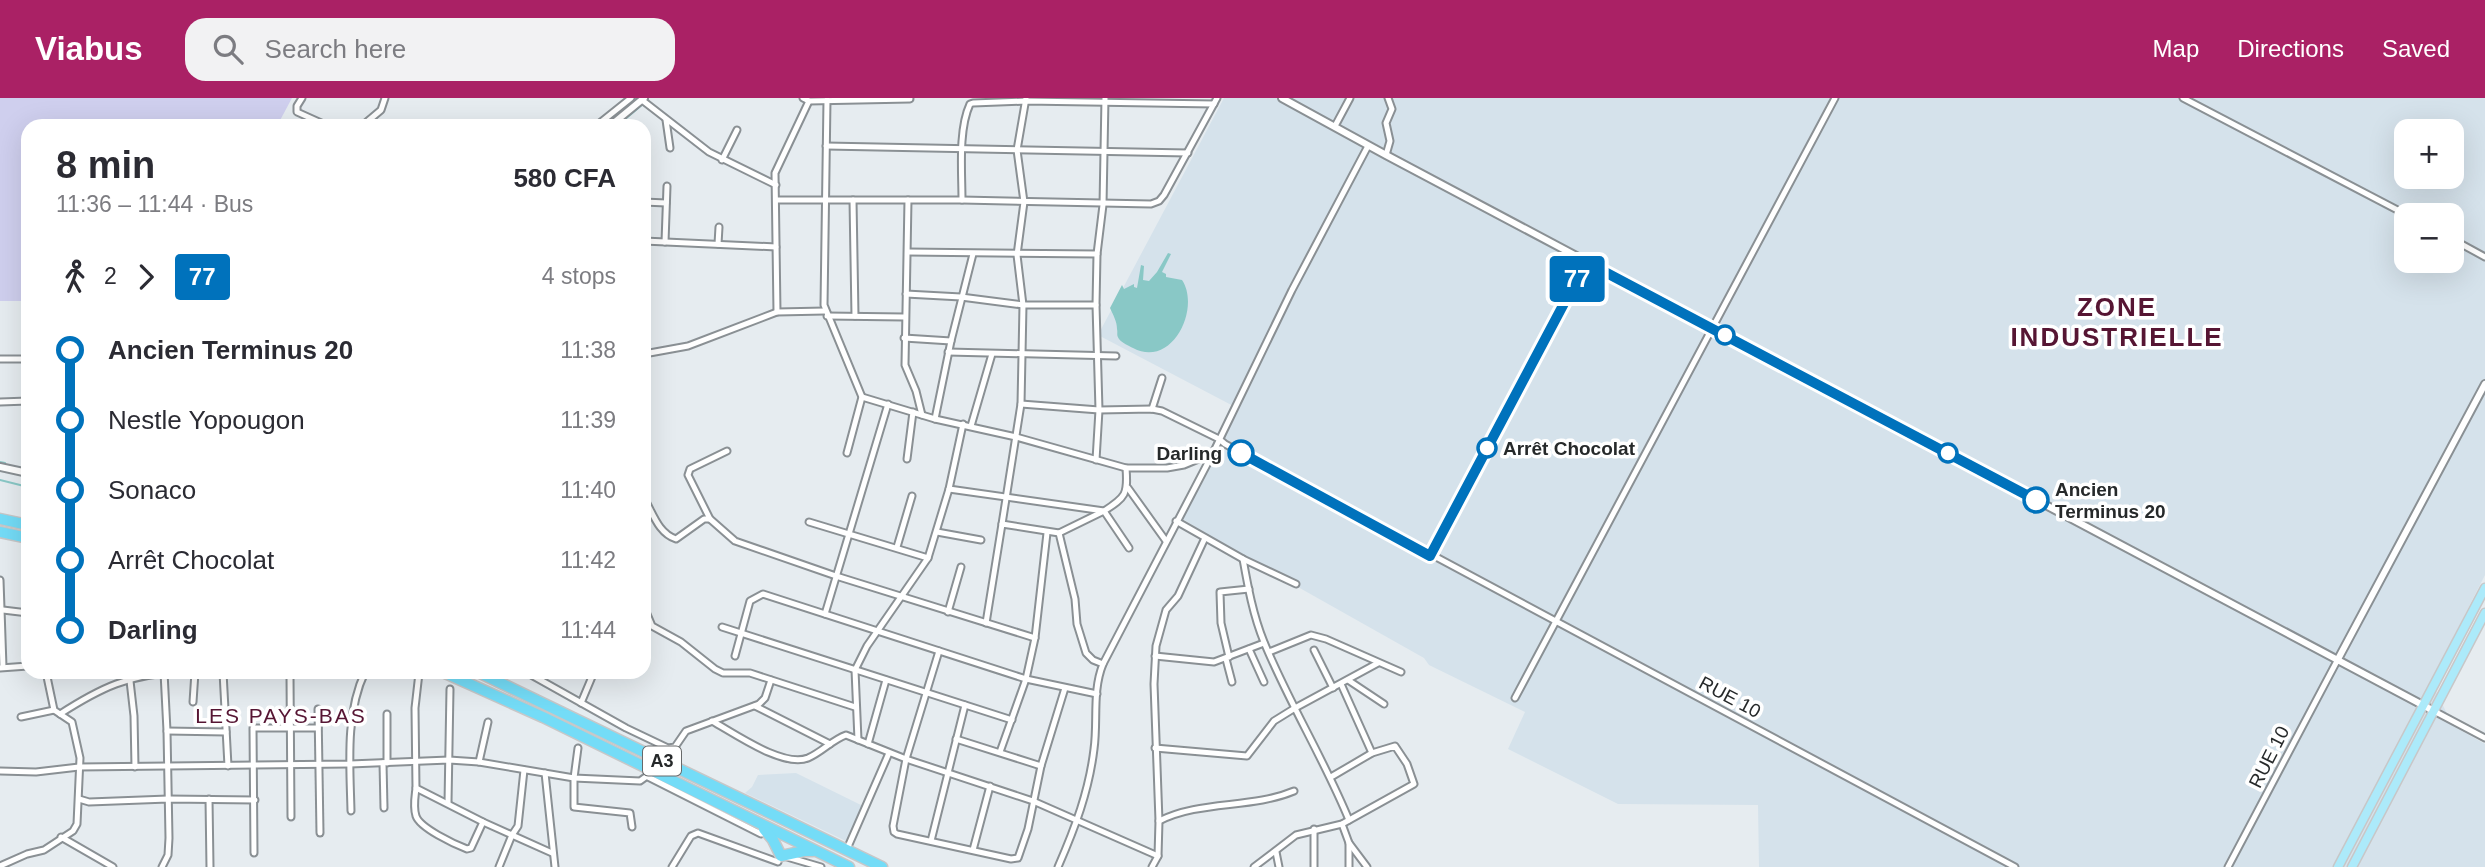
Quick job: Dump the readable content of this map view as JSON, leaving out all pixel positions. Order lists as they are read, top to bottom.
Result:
{
  "streets": {
    "highway": ["A3"],
    "street": ["RUE 10"]
  },
  "districts": ["ZONE INDUSTRIELLE", "LES PAYS-BAS"],
  "places": ["Arrêt Chocolat", "Darling", "Ancien Terminus 20"],
  "lines": ["bus line 77"],
  "page": {
    "header": "Viabus",
    "search": "Search here",
    "nav": ["Map", "Directions", "Saved"],
    "on_map": "77",
    "map_buttons": ["+", "−"],
    "heading": ["8 min", "11:36 – 11:44 · Bus", "580 CFA"],
    "legs": ["2", "77", "4 stops"],
    "list": [
      {
        "name": "Ancien Terminus 20",
        "value": "11:38"
      },
      {
        "name": "Nestle Yopougon",
        "value": "11:39"
      },
      {
        "name": "Sonaco",
        "value": "11:40"
      },
      {
        "name": "Arrêt Chocolat",
        "value": "11:42"
      },
      {
        "name": "Darling",
        "value": "11:44"
      }
    ]
  }
}
